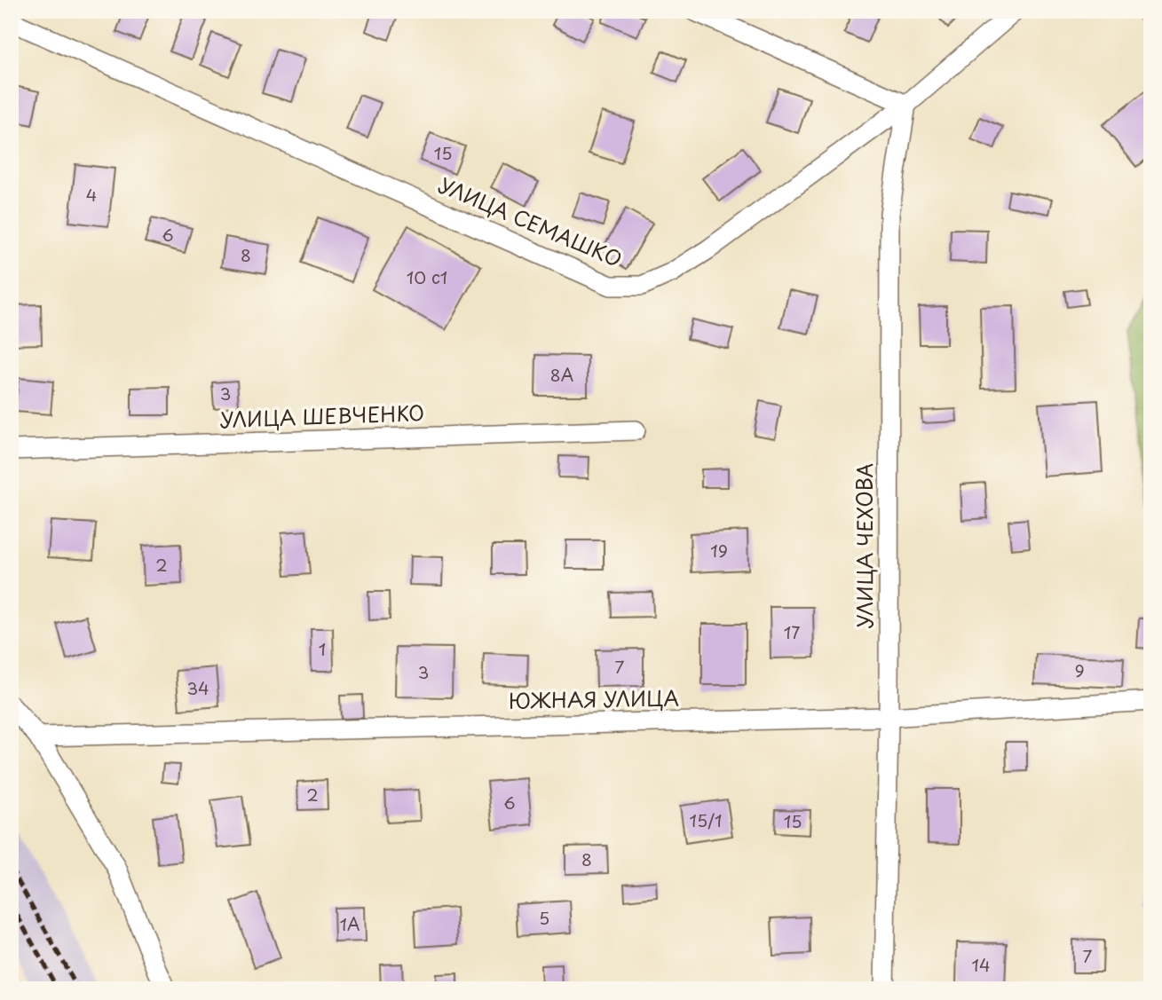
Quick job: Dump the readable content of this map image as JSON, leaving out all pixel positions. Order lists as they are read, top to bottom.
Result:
{
  "streets": {
    "street": [
      "УЛИЦА СЕМАШКО",
      "УЛИЦА ШЕВЧЕНКО",
      "УЛИЦА ЧЕХОВА",
      "ЮЖНАЯ УЛИЦА"
    ]
  },
  "crossings": [
    ["УЛИЦА СЕМАШКО", "УЛИЦА ЧЕХОВА"],
    ["УЛИЦА ЧЕХОВА", "ЮЖНАЯ УЛИЦА"]
  ],
  "house_numbers": [
    "15",
    "4",
    "6",
    "8",
    "10 с1",
    "8А",
    "3",
    "19",
    "2",
    "17",
    "1",
    "7",
    "9",
    "3",
    "34",
    "2",
    "6",
    "15/1",
    "15",
    "8",
    "5",
    "1А",
    "7",
    "14"
  ]
}
